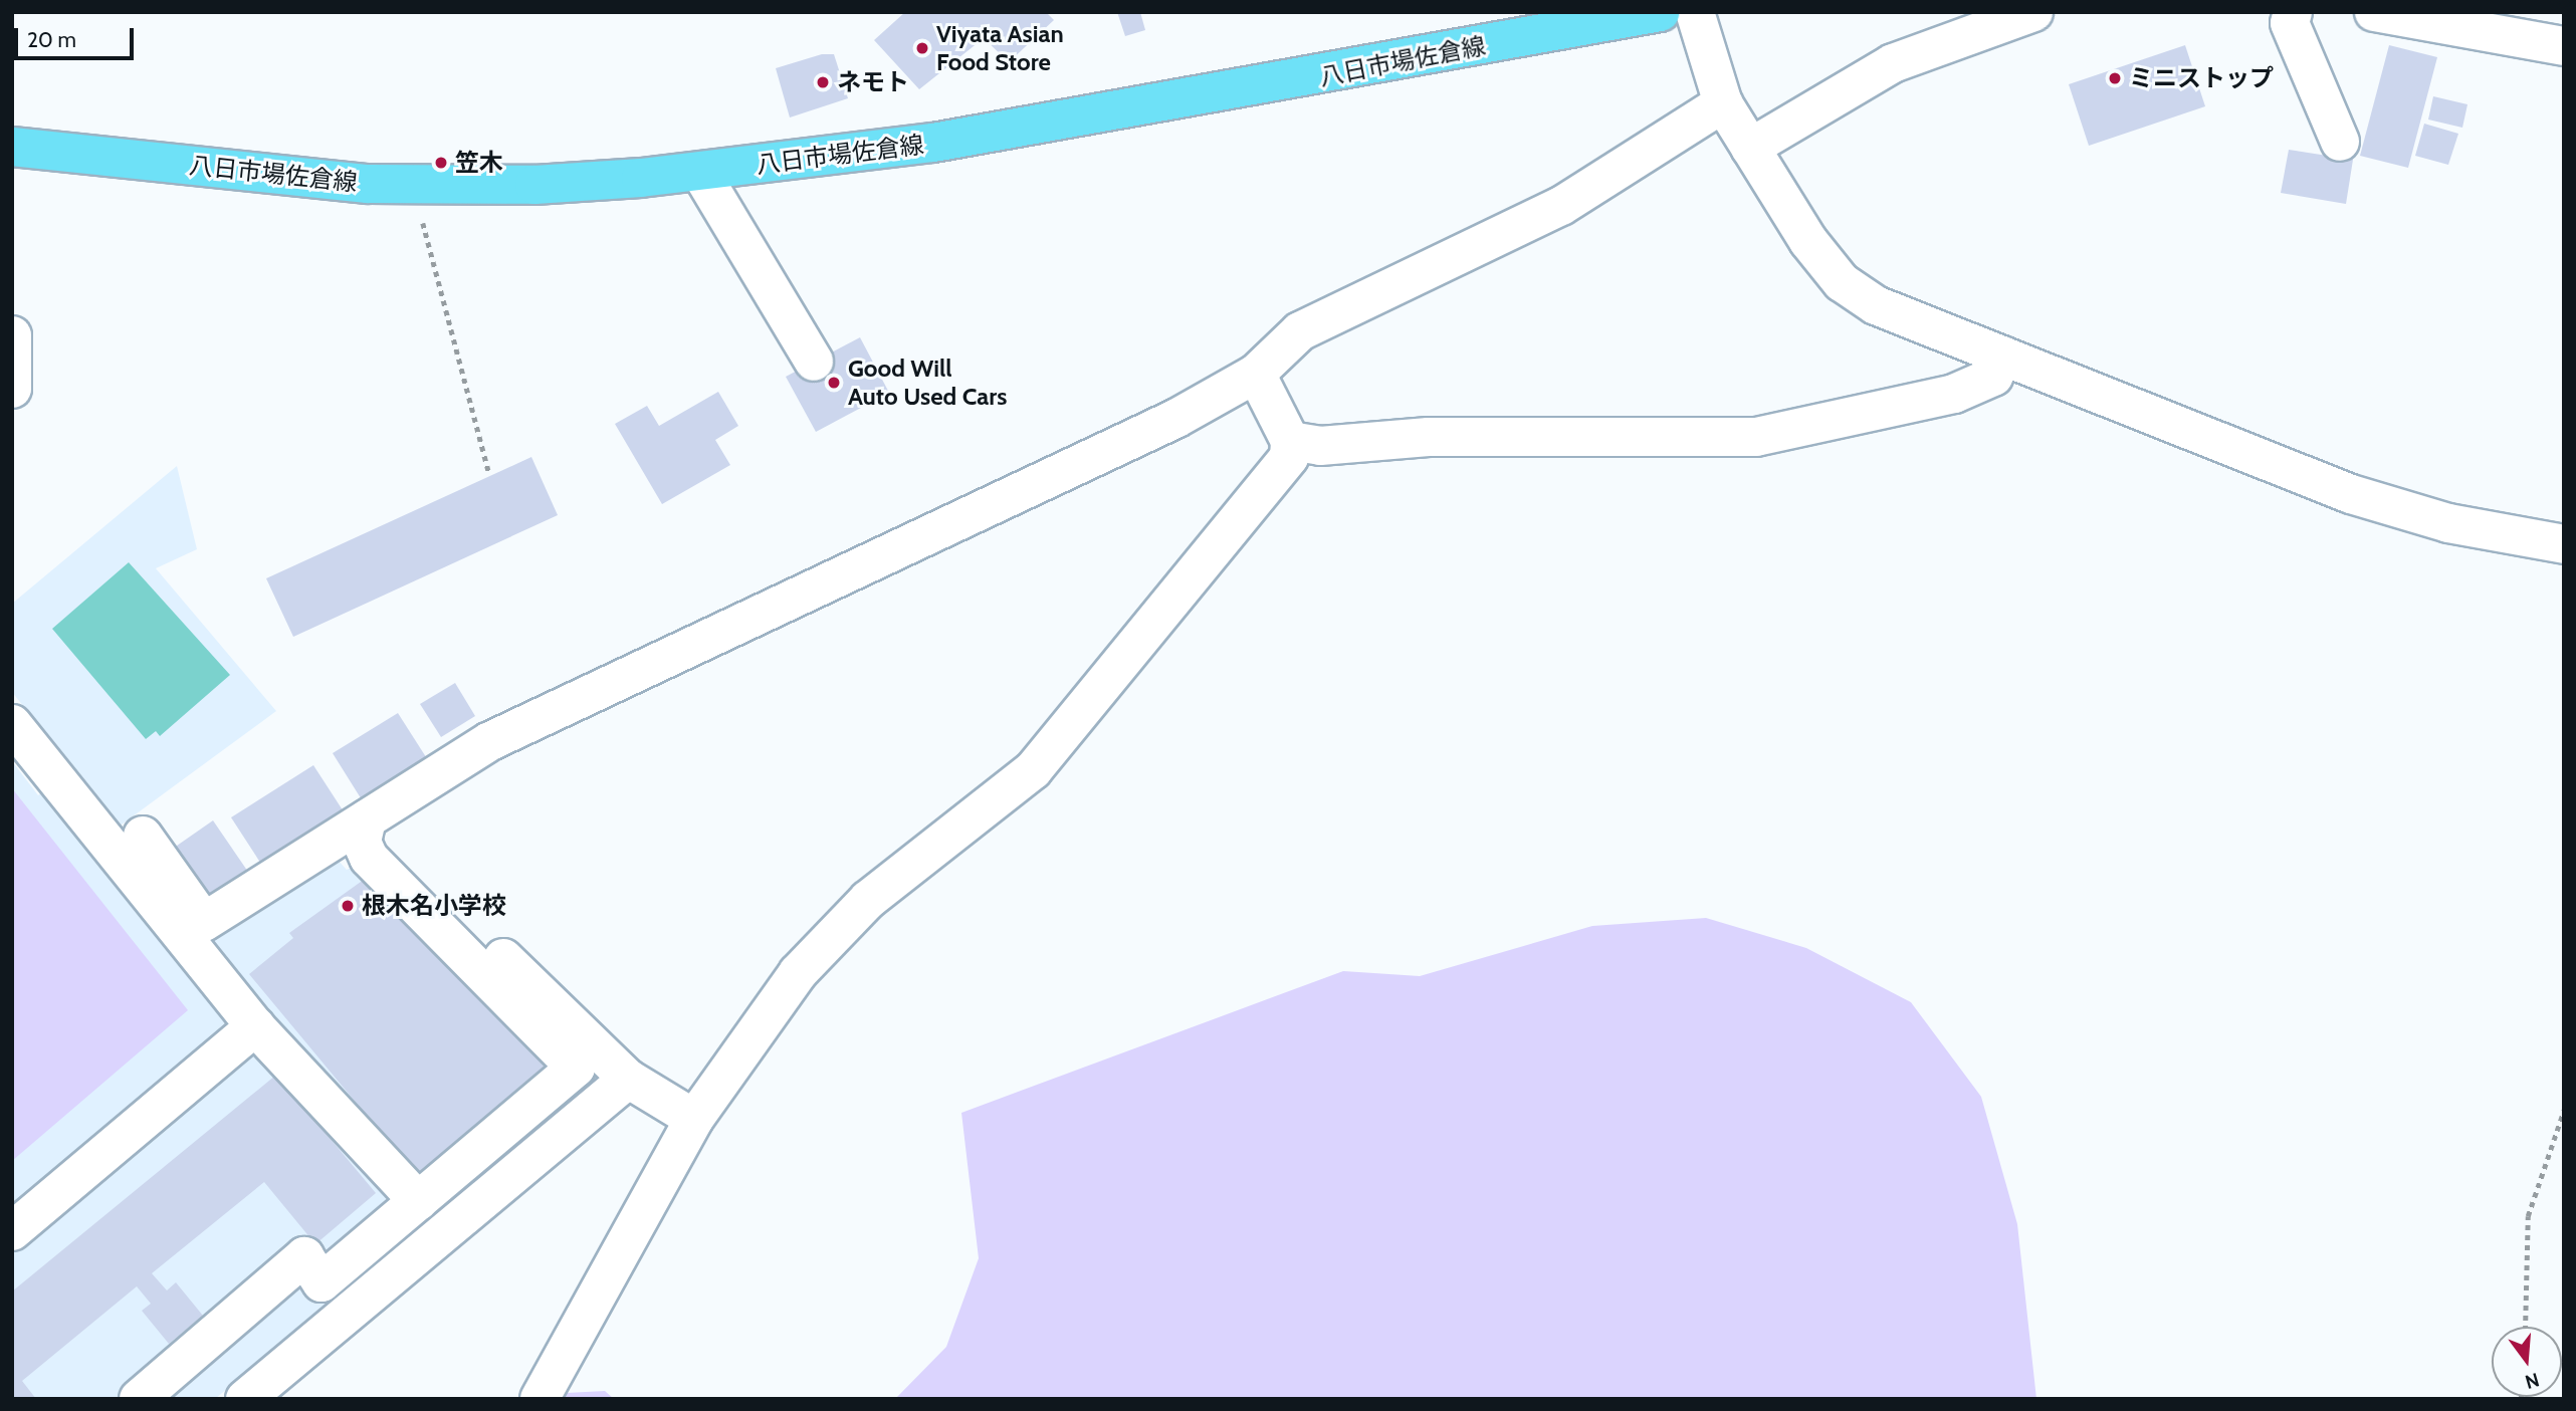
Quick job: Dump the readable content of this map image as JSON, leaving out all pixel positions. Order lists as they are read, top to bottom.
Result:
{
  "streets": {
    "main road": ["八日市場佐倉線"]
  },
  "places": [
    "Viyata Asian Food Store",
    "ミニストップ",
    "ネモト",
    "笠木",
    "Good Will Auto Used Cars",
    "根木名小学校"
  ],
  "scale_bar": "20 m",
  "north": "bottom"
}
